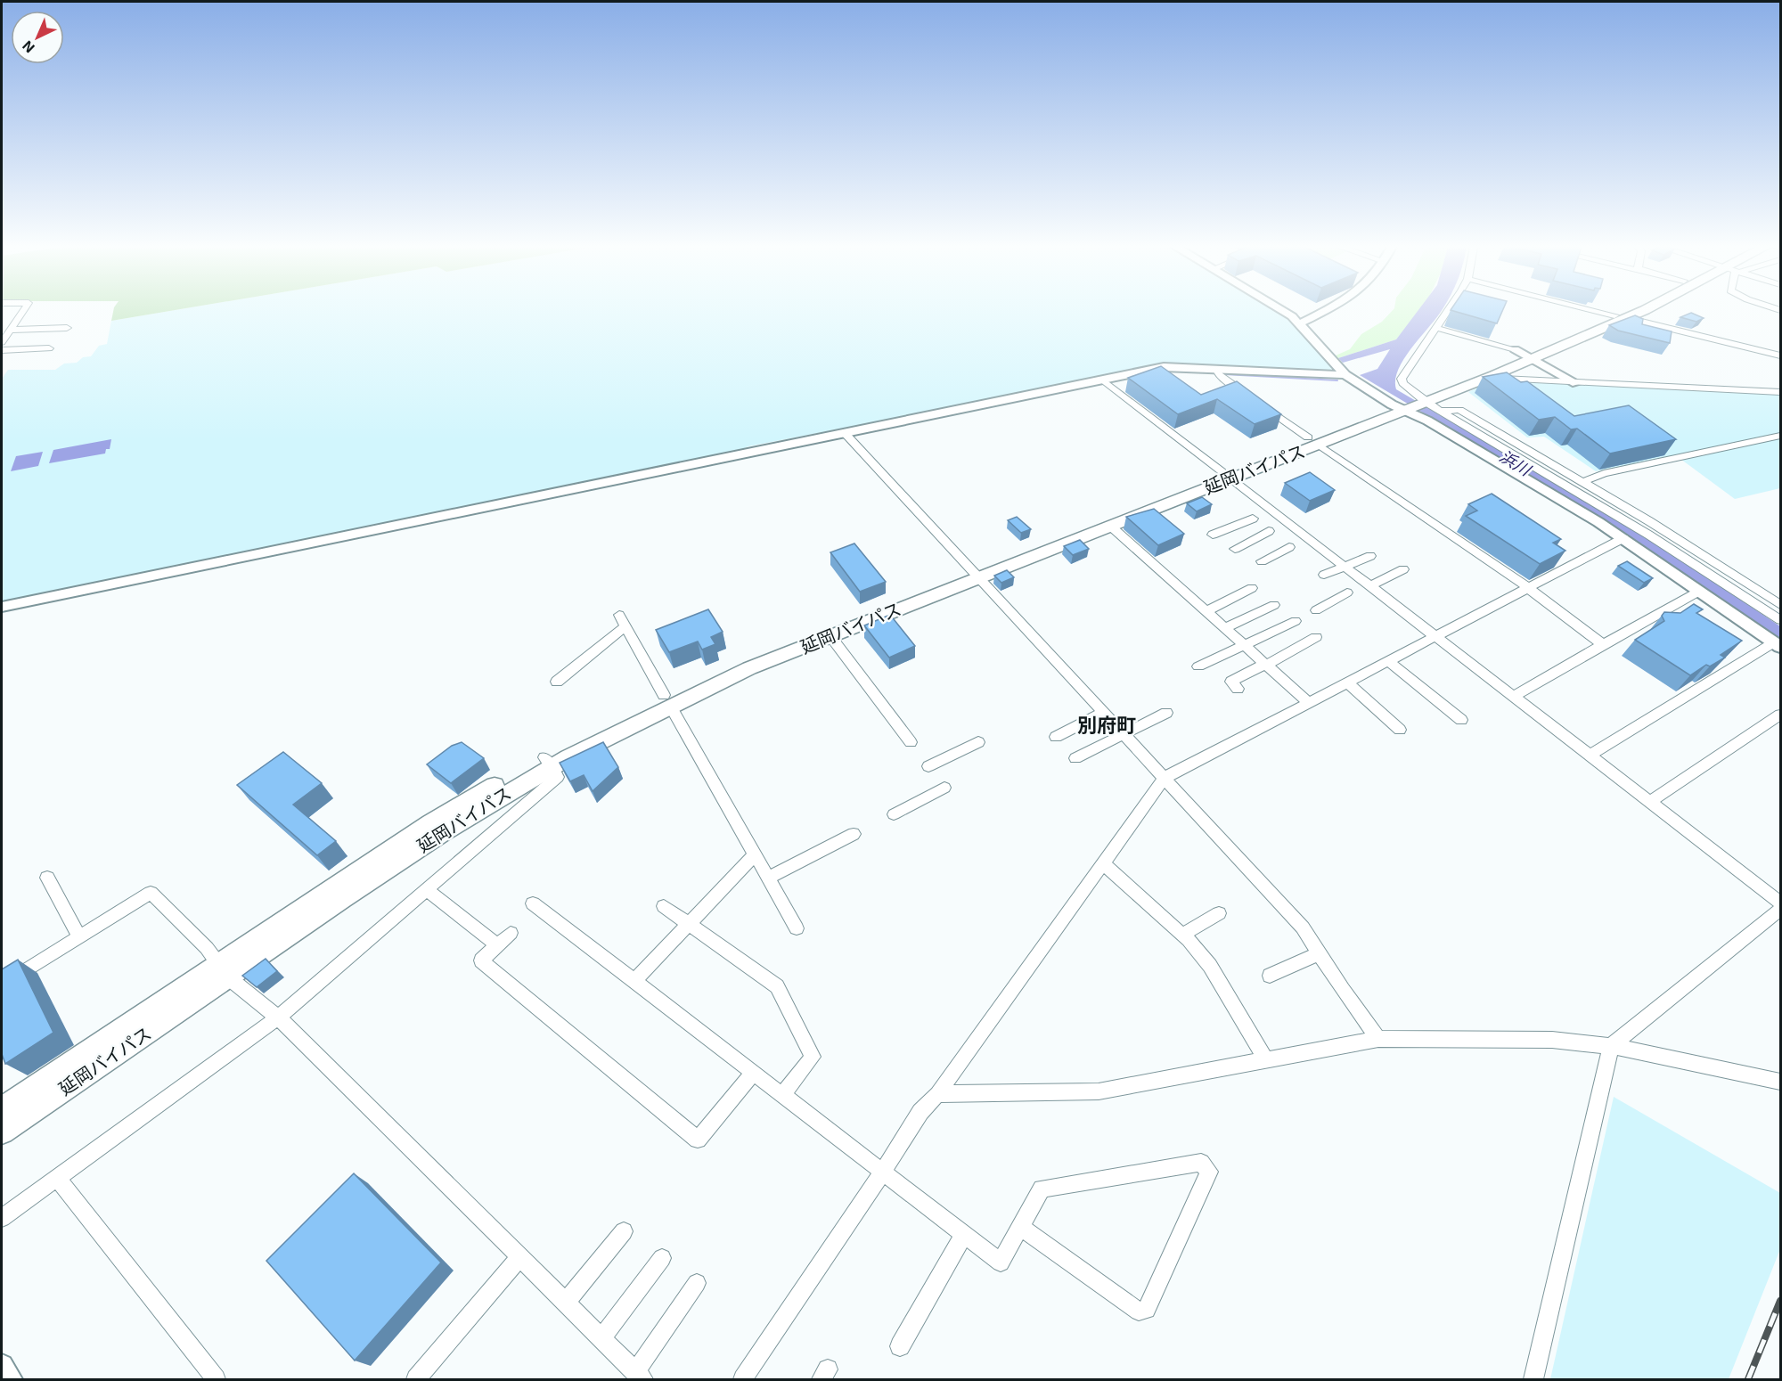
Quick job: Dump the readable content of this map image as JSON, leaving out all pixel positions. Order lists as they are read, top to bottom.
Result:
{
  "streets": {
    "highway": ["延岡バイパス"]
  },
  "districts": ["別府町"],
  "water": ["浜川"],
  "north": "bottom left"
}
